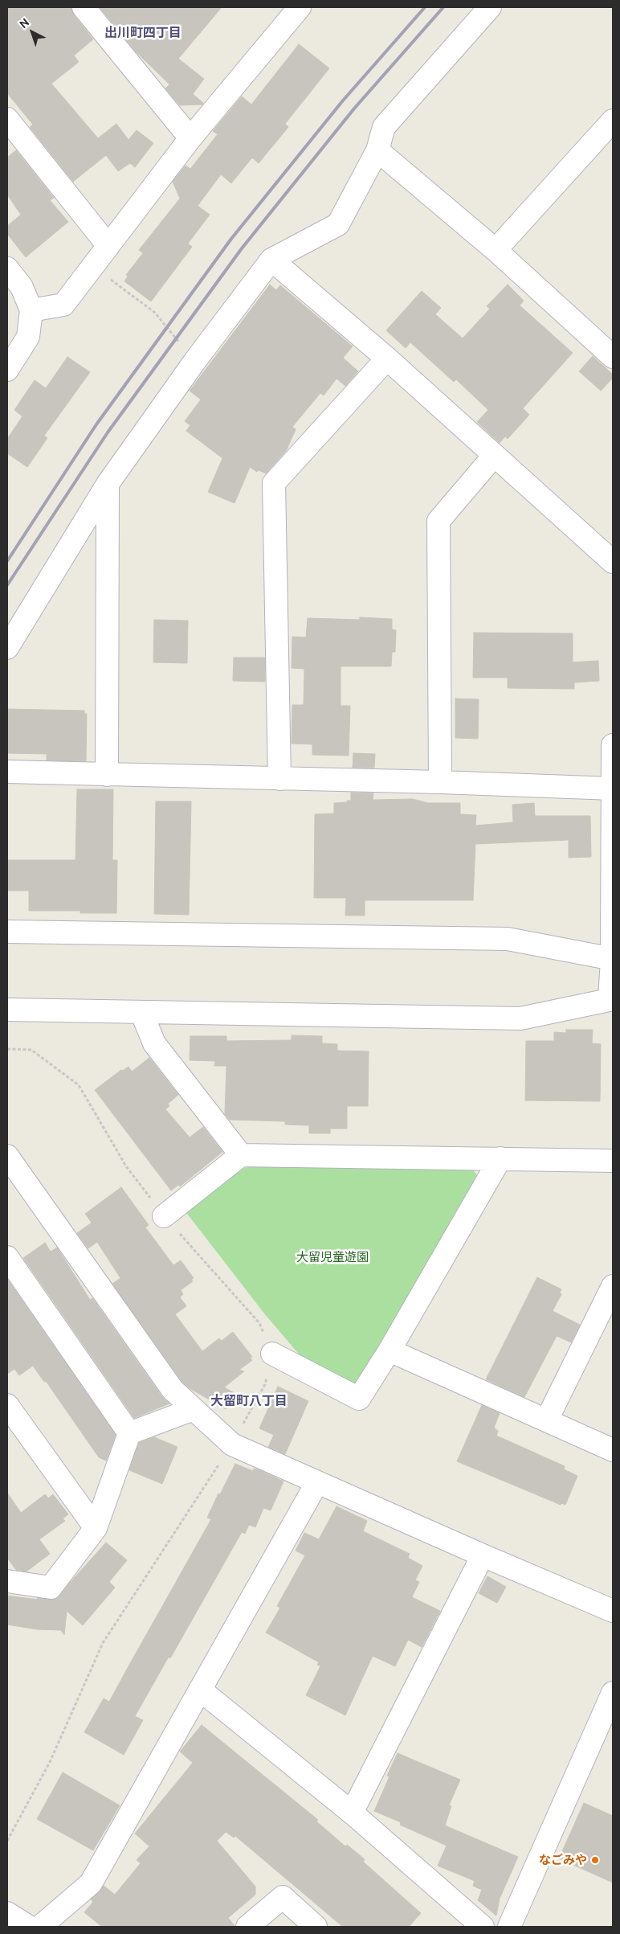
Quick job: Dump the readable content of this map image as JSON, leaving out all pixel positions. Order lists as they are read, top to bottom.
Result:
{
  "districts": ["出川町四丁目", "大留町八丁目"],
  "parks": ["大留児童遊園"],
  "places": ["なごみや"],
  "north": "top left"
}
